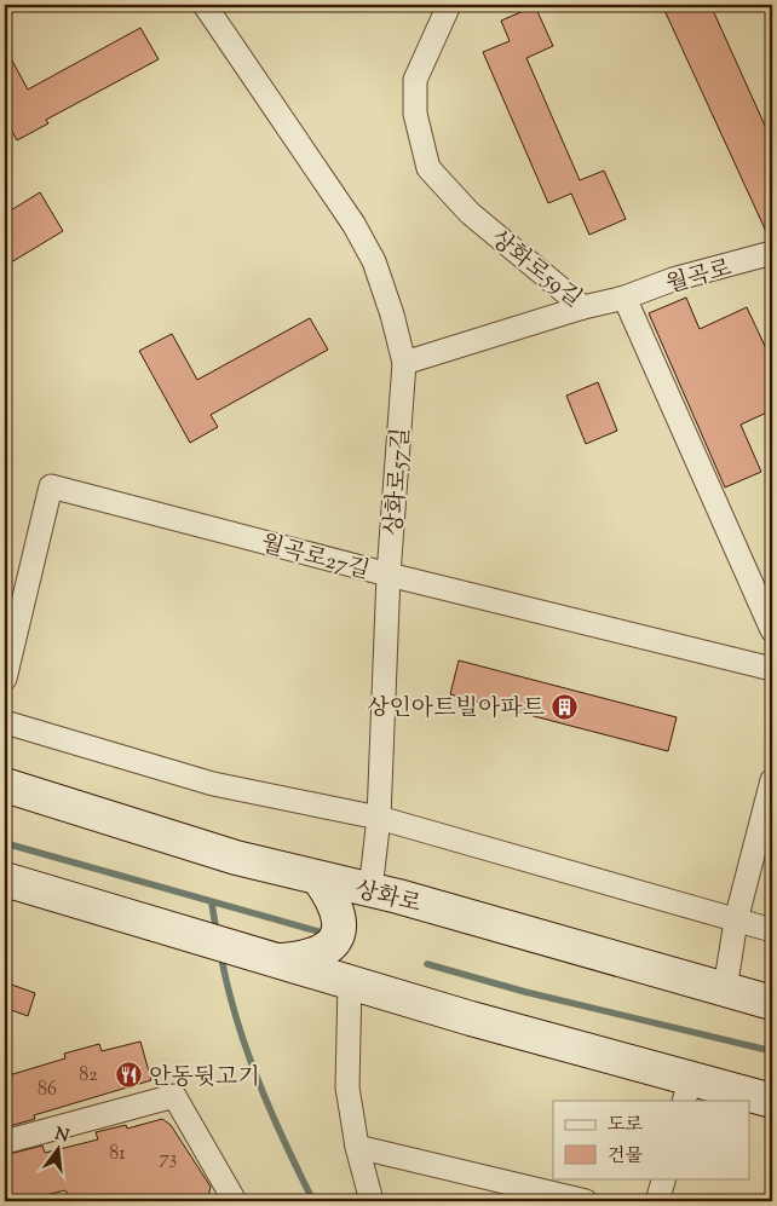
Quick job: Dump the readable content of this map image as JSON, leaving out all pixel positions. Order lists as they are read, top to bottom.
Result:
{
  "streets": {
    "main road": ["상화로"],
    "street": [
      "상화로59길",
      "월곡로",
      "상화로57길",
      "월곡로27길"
    ]
  },
  "crossings": [
    ["상화로59길", "월곡로"],
    ["상화로57길", "월곡로27길"],
    ["상화로57길", "상화로"]
  ],
  "places": {
    "building": ["상인아트빌아파트"],
    "restaurant": ["안동뒷고기"]
  },
  "house_numbers": [
    "82",
    "86",
    "81",
    "73"
  ],
  "legend": ["도로", "건물"],
  "north": "top"
}
